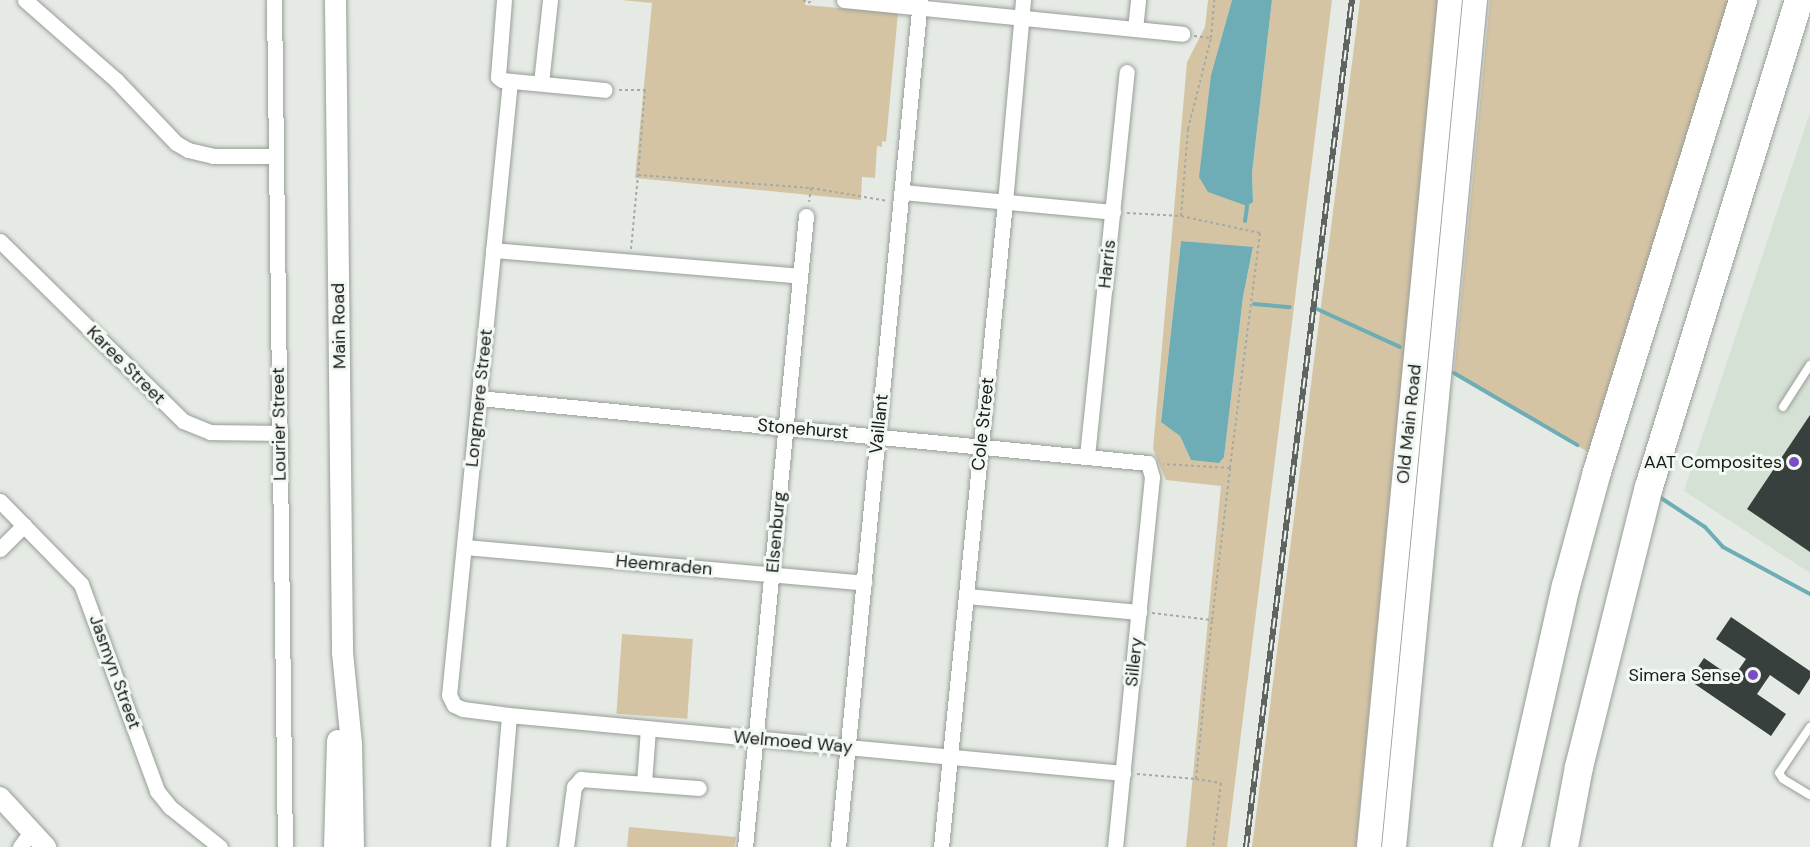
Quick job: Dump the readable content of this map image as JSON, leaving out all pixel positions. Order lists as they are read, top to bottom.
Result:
{
  "streets": {
    "main road": ["Main Road", "Old Main Road"],
    "street": [
      "Harris",
      "Karee Street",
      "Longmere Street",
      "Lourier Street",
      "Vaillant",
      "Cole Street",
      "Stonehurst",
      "Elsenburg",
      "Heemraden",
      "Sillery",
      "Jasmyn Street",
      "Welmoed Way"
    ]
  },
  "crossings": [
    ["Harris", "Stonehurst"],
    ["Karee Street", "Lourier Street"],
    ["Longmere Street", "Stonehurst"],
    ["Longmere Street", "Heemraden"],
    ["Longmere Street", "Welmoed Way"],
    ["Vaillant", "Stonehurst"],
    ["Vaillant", "Heemraden"],
    ["Vaillant", "Welmoed Way"],
    ["Cole Street", "Stonehurst"],
    ["Cole Street", "Welmoed Way"],
    ["Stonehurst", "Elsenburg"],
    ["Stonehurst", "Sillery"],
    ["Elsenburg", "Heemraden"],
    ["Elsenburg", "Welmoed Way"],
    ["Sillery", "Welmoed Way"]
  ],
  "places": ["AAT Composites", "Simera Sense"]
}
